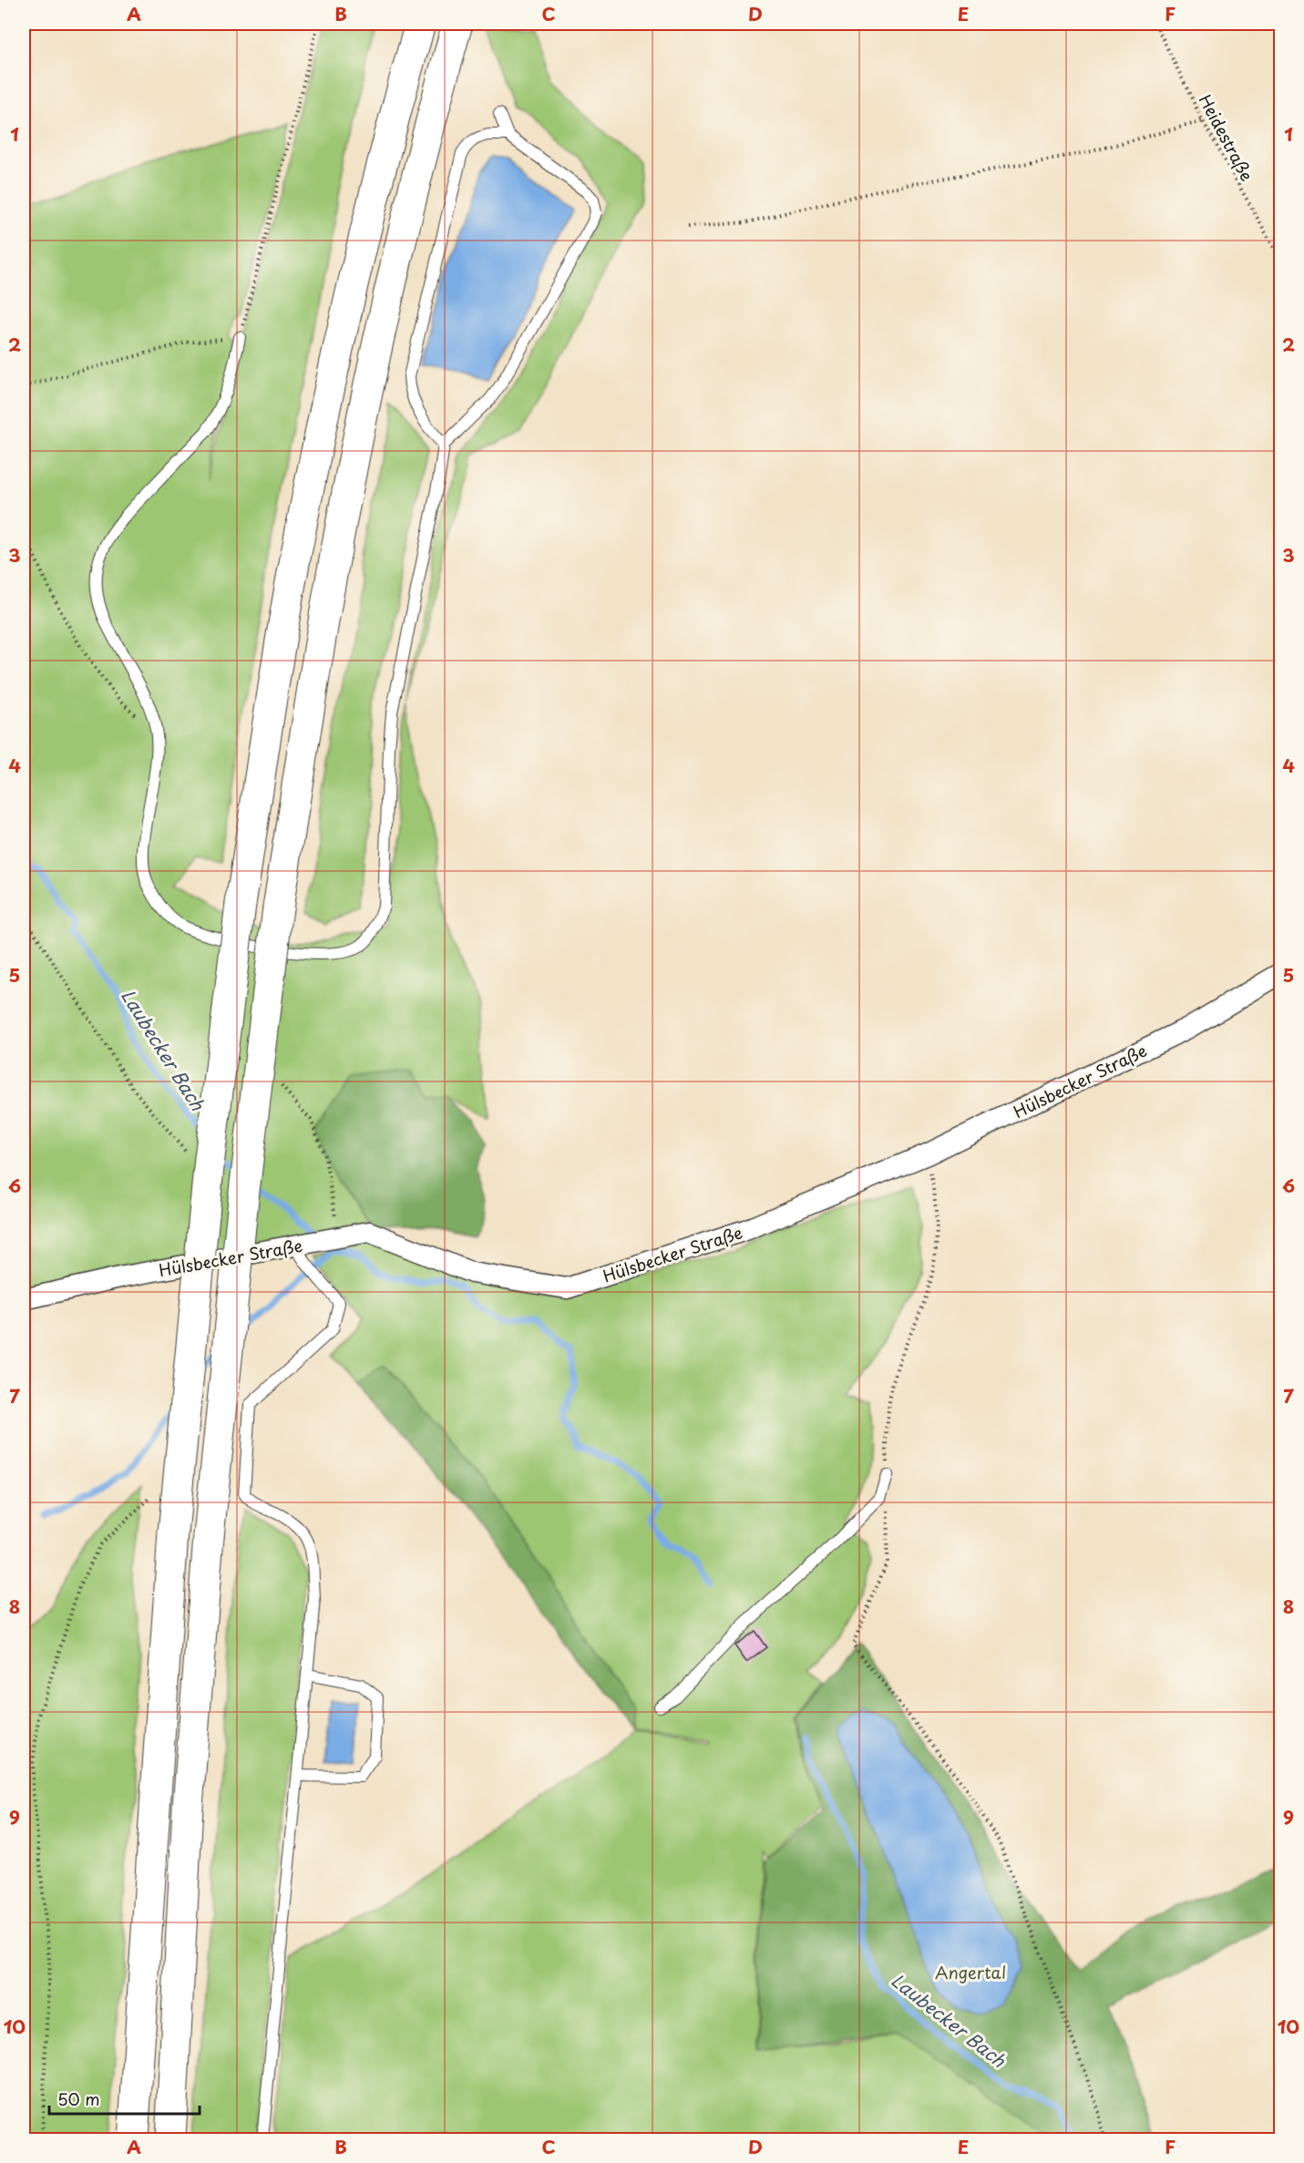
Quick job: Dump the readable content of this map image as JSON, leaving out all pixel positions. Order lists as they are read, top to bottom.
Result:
{
  "streets": {
    "street": ["Hülsbecker Straße"],
    "path": ["Heidestraße"]
  },
  "water": ["Laubecker Bach"],
  "parks": ["Angertal"],
  "scale_bar": "50 m",
  "grid": {
    "columns": [
      "A",
      "B",
      "C",
      "D",
      "E",
      "F"
    ],
    "rows": [
      "1",
      "2",
      "3",
      "4",
      "5",
      "6",
      "7",
      "8",
      "9",
      "10"
    ]
  }
}
